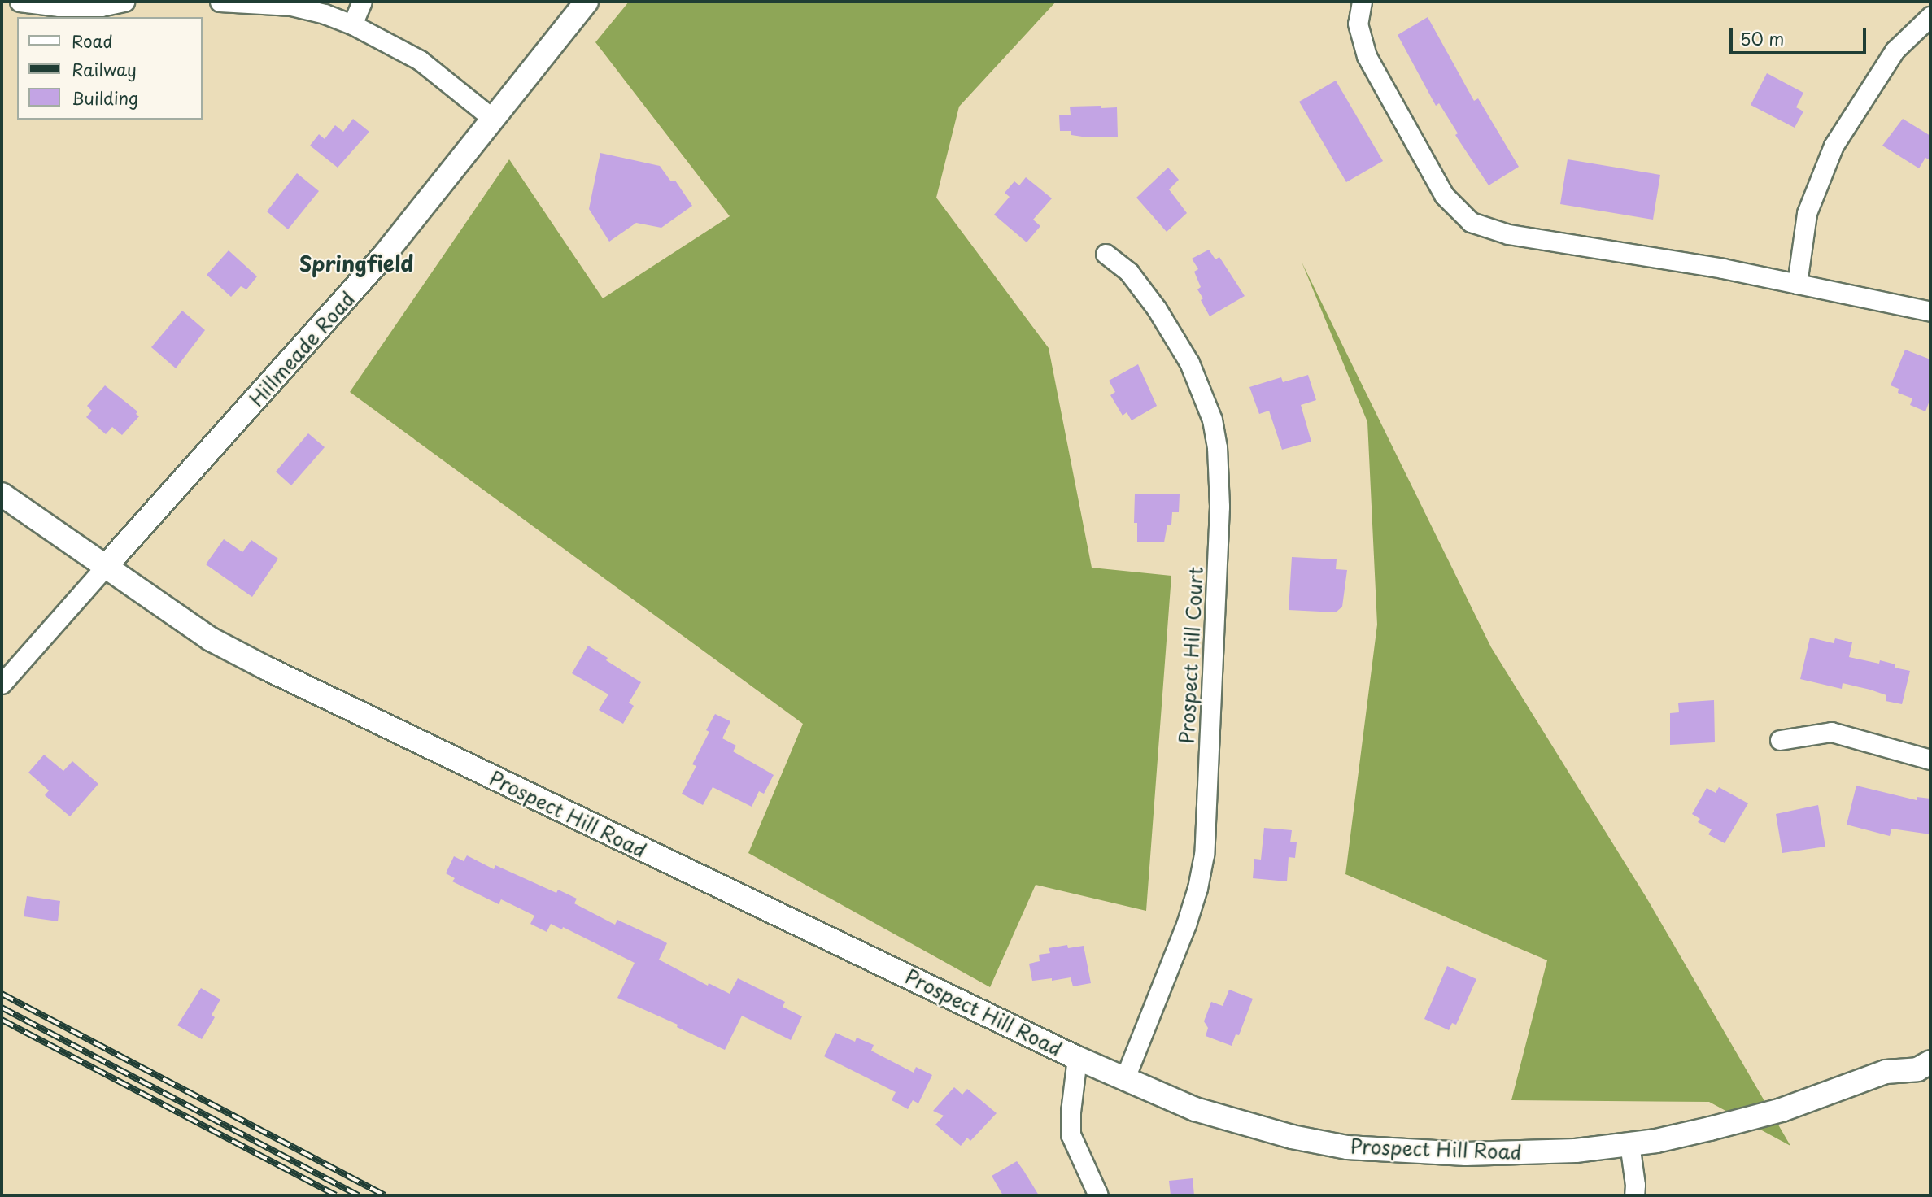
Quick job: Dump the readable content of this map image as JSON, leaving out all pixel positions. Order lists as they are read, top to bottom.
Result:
{
  "streets": {
    "street": ["Hillmeade Road", "Prospect Hill Court", "Prospect Hill Road"]
  },
  "crossings": [
    ["Hillmeade Road", "Prospect Hill Road"],
    ["Prospect Hill Court", "Prospect Hill Road"]
  ],
  "districts": ["Springfield"],
  "legend": ["Road", "Railway", "Building"],
  "scale_bar": "50 m"
}
